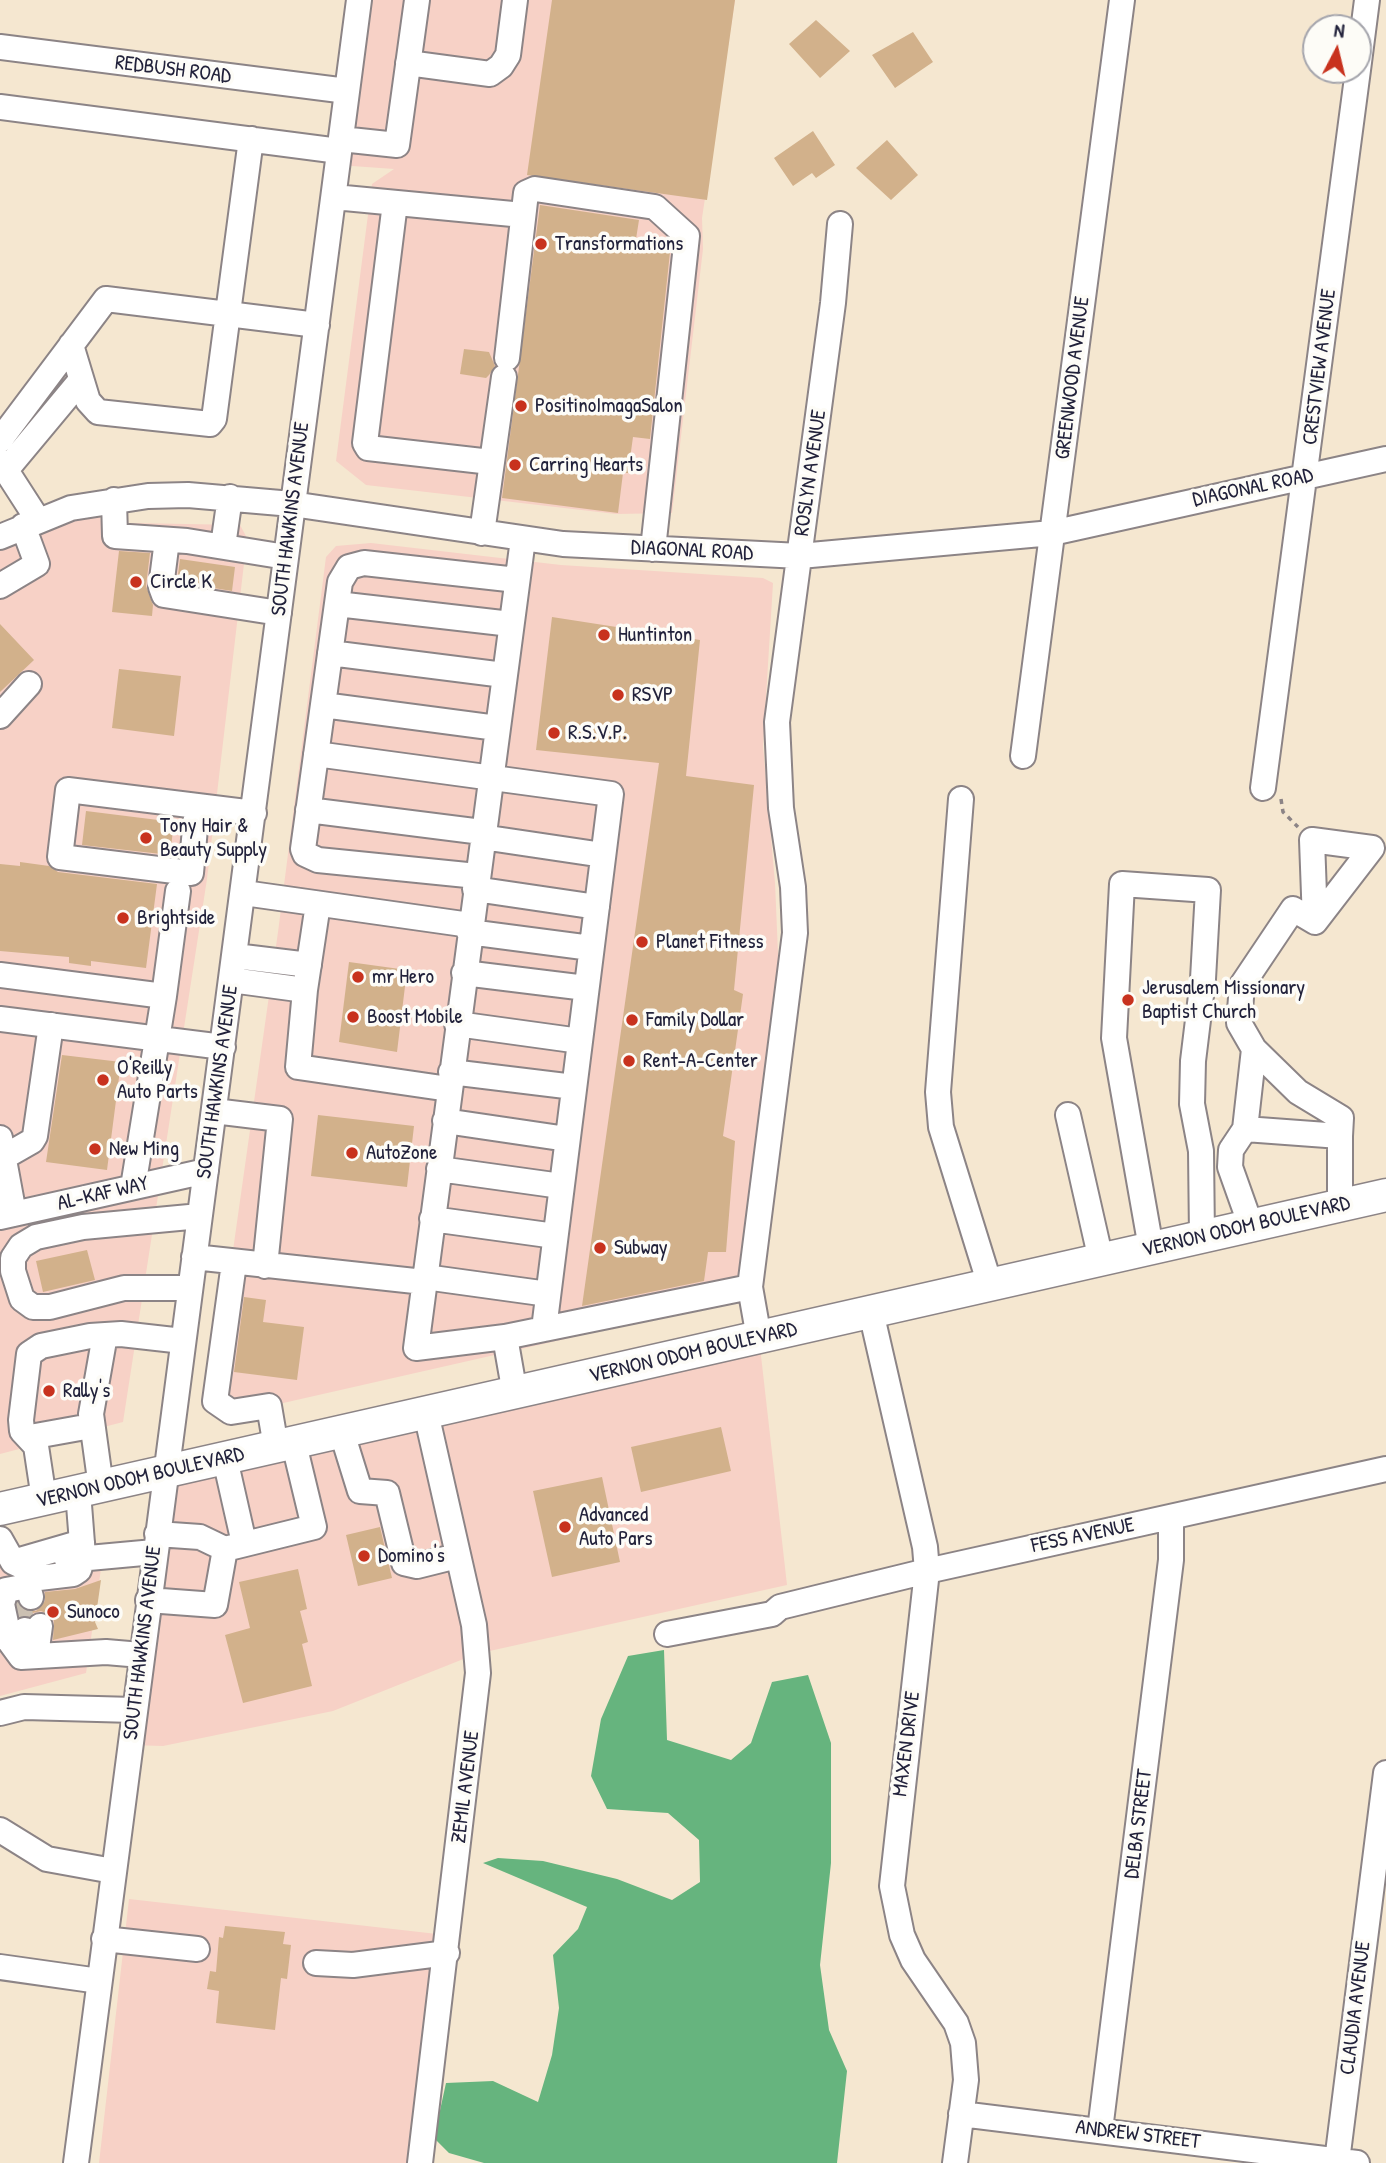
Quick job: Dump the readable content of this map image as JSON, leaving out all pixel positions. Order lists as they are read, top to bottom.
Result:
{
  "streets": {
    "main road": ["VERNON ODOM BOULEVARD"],
    "street": [
      "REDBUSH ROAD",
      "CRESTVIEW AVENUE",
      "GREENWOOD AVENUE",
      "ROSLYN AVENUE",
      "DIAGONAL ROAD",
      "SOUTH HAWKINS AVENUE",
      "AL-KAF WAY",
      "FESS AVENUE",
      "MAXEN DRIVE",
      "ZEMIL AVENUE",
      "DELBA STREET",
      "CLAUDIA AVENUE",
      "ANDREW STREET"
    ]
  },
  "crossings": [
    ["REDBUSH ROAD", "SOUTH HAWKINS AVENUE"],
    ["CRESTVIEW AVENUE", "DIAGONAL ROAD"],
    ["GREENWOOD AVENUE", "DIAGONAL ROAD"],
    ["ROSLYN AVENUE", "DIAGONAL ROAD"],
    ["ROSLYN AVENUE", "VERNON ODOM BOULEVARD"],
    ["DIAGONAL ROAD", "SOUTH HAWKINS AVENUE"],
    ["SOUTH HAWKINS AVENUE", "AL-KAF WAY"],
    ["SOUTH HAWKINS AVENUE", "VERNON ODOM BOULEVARD"],
    ["VERNON ODOM BOULEVARD", "MAXEN DRIVE"],
    ["VERNON ODOM BOULEVARD", "ZEMIL AVENUE"],
    ["FESS AVENUE", "MAXEN DRIVE"],
    ["FESS AVENUE", "DELBA STREET"],
    ["MAXEN DRIVE", "ANDREW STREET"],
    ["DELBA STREET", "ANDREW STREET"],
    ["CLAUDIA AVENUE", "ANDREW STREET"]
  ],
  "places": [
    "Transformations",
    "PositinoImagaSalon",
    "Carring Hearts",
    "Circle K",
    "Huntinton",
    "RSVP",
    "R.S.V.P.",
    "Tony Hair & Beauty Supply",
    "Brightside",
    "Planet Fitness",
    "mr Hero",
    "Jerusalem Missionary Baptist Church",
    "Boost Mobile",
    "Family Dollar",
    "Rent-A-Center",
    "O'Reilly Auto Parts",
    "New Ming",
    "AutoZone",
    "Subway",
    "Rally's",
    "Advanced Auto Pars",
    "Domino's",
    "Sunoco"
  ],
  "north": "top"
}
